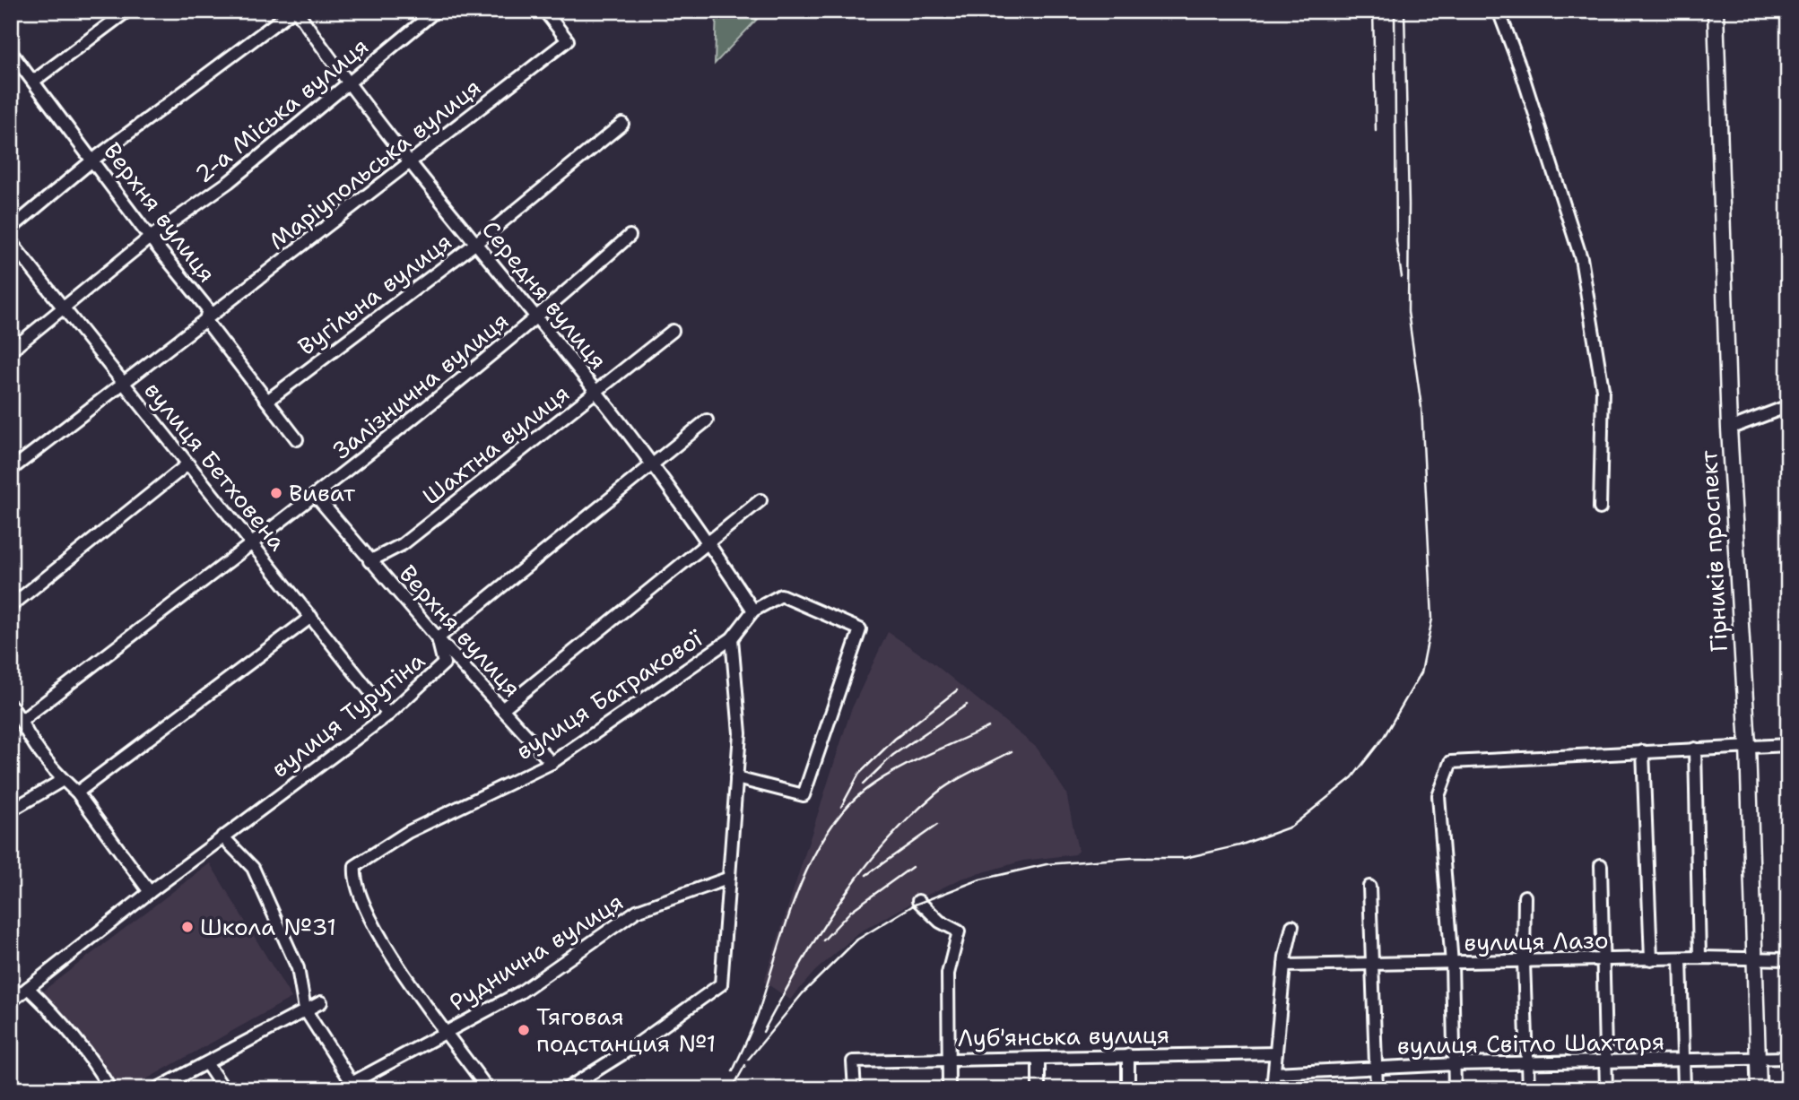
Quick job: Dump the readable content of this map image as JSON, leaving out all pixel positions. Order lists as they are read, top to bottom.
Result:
{
  "streets": {
    "main road": ["Гірників проспект"],
    "street": [
      "2-а Міська вулиця",
      "Маріупольська вулиця",
      "Верхня вулиця",
      "Вугільна вулиця",
      "Середня вулиця",
      "Залізнична вулиця",
      "Шахтна вулиця",
      "вулиця Бетховена",
      "вулиця Батракової",
      "вулиця Турутіна",
      "вулиця Лазо",
      "Руднична вулиця",
      "Луб'янська вулиця",
      "вулиця Світло Шахтаря"
    ]
  },
  "crossings": [
    ["2-а Міська вулиця", "Верхня вулиця"],
    ["2-а Міська вулиця", "Середня вулиця"],
    ["2-а Міська вулиця", "вулиця Бетховена"],
    ["Маріупольська вулиця", "Верхня вулиця"],
    ["Маріупольська вулиця", "Середня вулиця"],
    ["Маріупольська вулиця", "вулиця Бетховена"],
    ["Верхня вулиця", "Вугільна вулиця"],
    ["Верхня вулиця", "Залізнична вулиця"],
    ["Верхня вулиця", "Шахтна вулиця"],
    ["Верхня вулиця", "вулиця Батракової"],
    ["Верхня вулиця", "вулиця Турутіна"],
    ["Вугільна вулиця", "Середня вулиця"],
    ["Середня вулиця", "Залізнична вулиця"],
    ["Середня вулиця", "Шахтна вулиця"],
    ["Середня вулиця", "вулиця Батракової"],
    ["Середня вулиця", "вулиця Турутіна"],
    ["Залізнична вулиця", "вулиця Бетховена"],
    ["вулиця Бетховена", "вулиця Турутіна"],
    ["Гірників проспект", "вулиця Лазо"],
    ["Гірників проспект", "вулиця Світло Шахтаря"],
    ["вулиця Батракової", "Руднична вулиця"]
  ],
  "places": ["Виват", "Школа №31", "Тяговая подстанция №1"]
}
